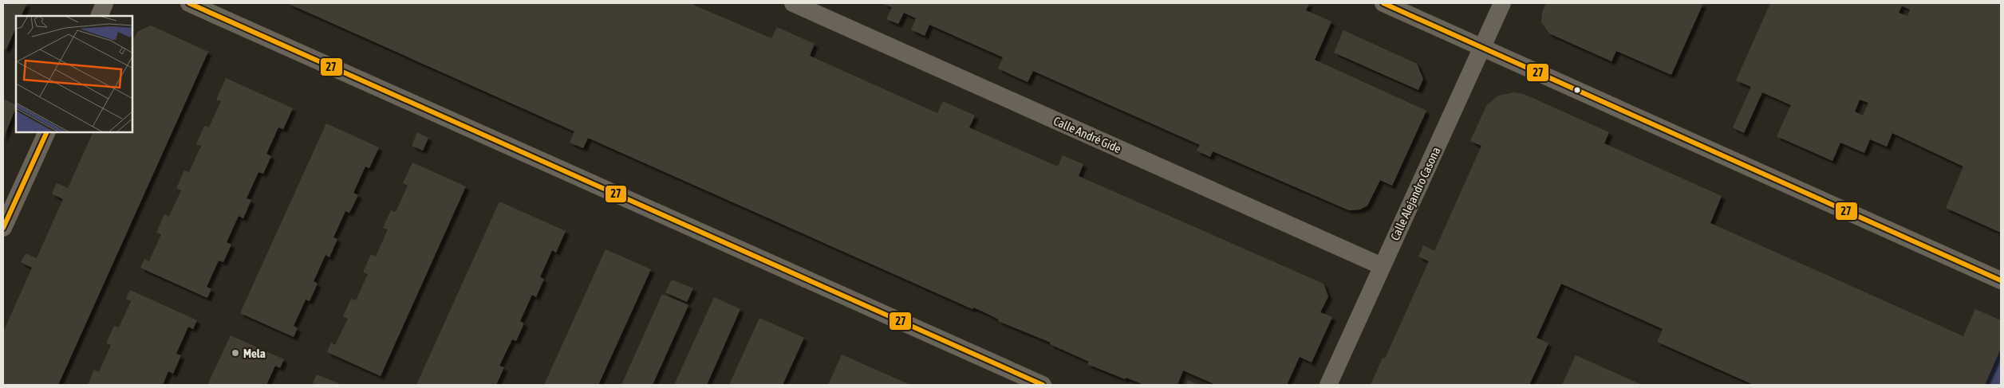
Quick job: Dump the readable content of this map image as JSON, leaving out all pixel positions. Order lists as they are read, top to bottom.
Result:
{
  "streets": {
    "street": ["Calle André Gide", "Calle Alejandro Casona"]
  },
  "crossings": [
    ["Calle André Gide", "Calle Alejandro Casona"]
  ],
  "places": ["Mela"],
  "lines": ["transit line 27"]
}
